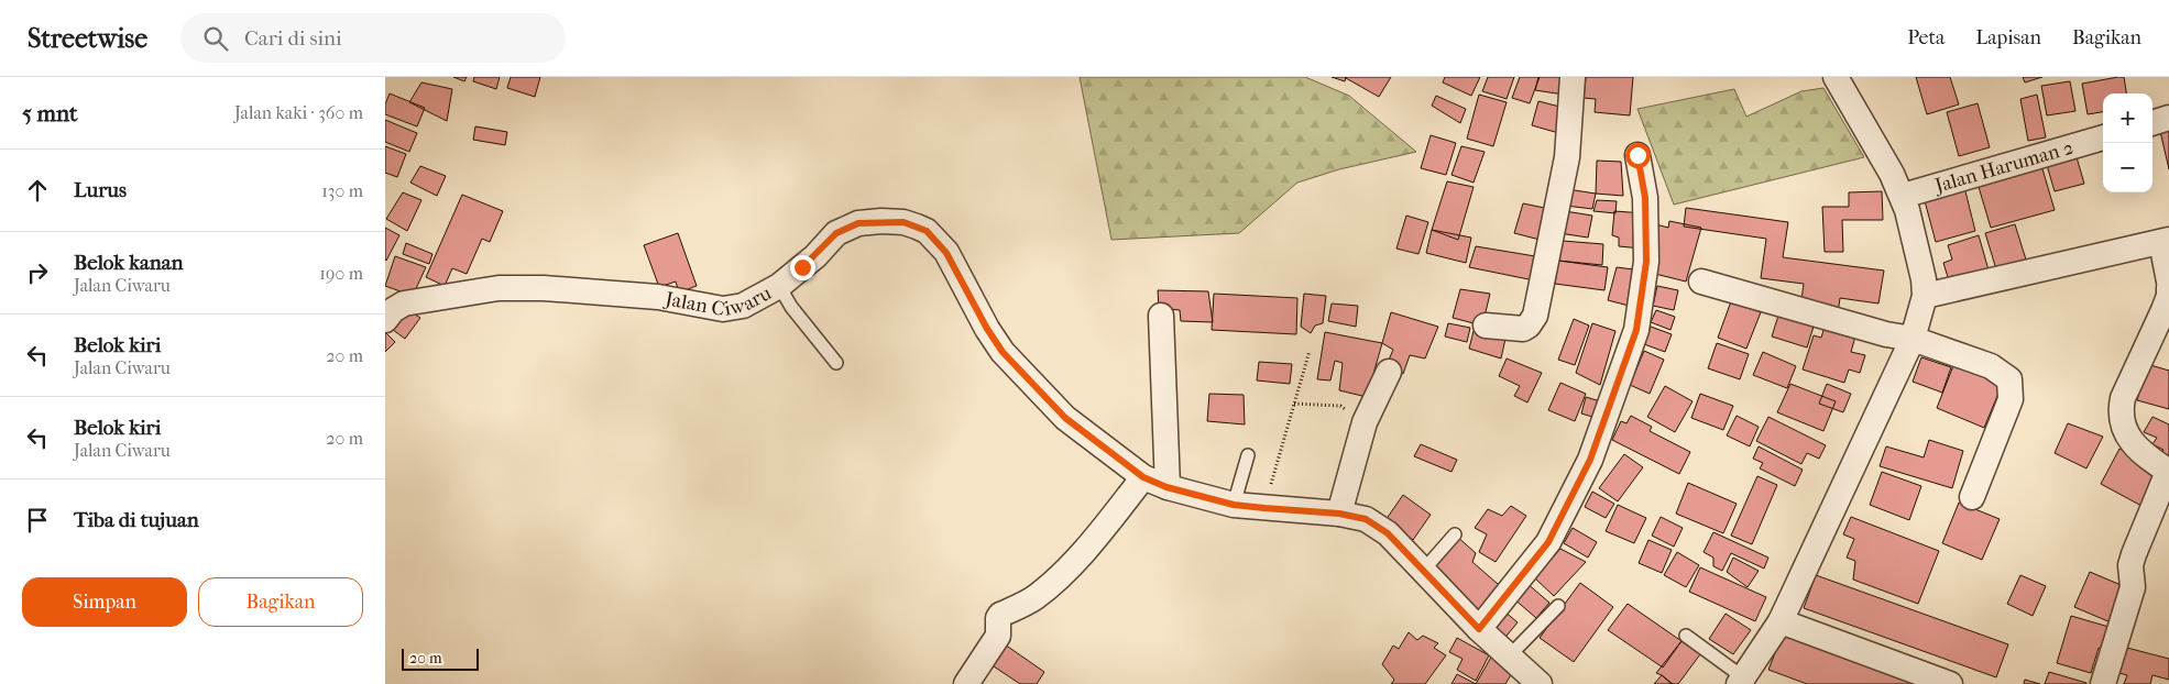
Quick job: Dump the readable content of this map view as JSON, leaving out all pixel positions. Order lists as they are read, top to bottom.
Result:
{
  "streets": {
    "street": ["Jalan Haruman 2", "Jalan Ciwaru"]
  },
  "scale_bar": "20 m",
  "page": {
    "header": "Streetwise",
    "search": "Cari di sini",
    "nav": ["Peta", "Lapisan", "Bagikan"],
    "heading": ["5 mnt", "Jalan kaki · 360 m"],
    "map_buttons": ["+", "−"],
    "list": [
      ["Lurus", "130 m"],
      ["Belok kanan", "Jalan Ciwaru", "190 m"],
      ["Belok kiri", "Jalan Ciwaru", "20 m"],
      ["Belok kiri", "Jalan Ciwaru", "20 m"],
      "Tiba di tujuan"
    ],
    "buttons": ["Simpan", "Bagikan"],
    "scale": "20 m"
  }
}
